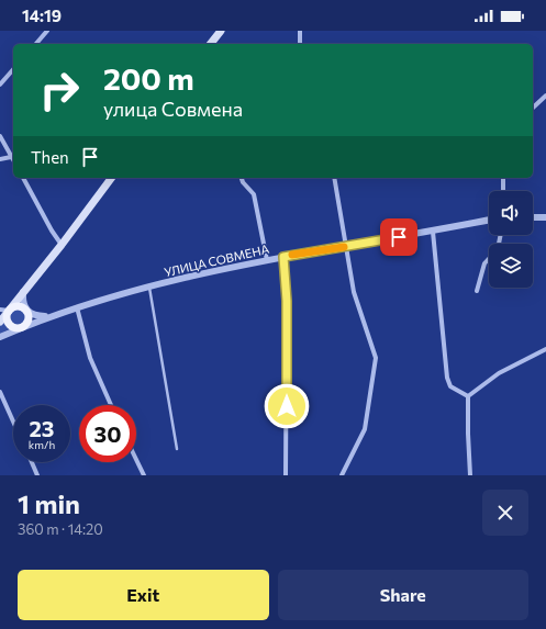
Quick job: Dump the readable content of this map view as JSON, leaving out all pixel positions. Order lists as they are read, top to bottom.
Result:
{
  "streets": {
    "street": ["УЛИЦА СОВМЕНА"]
  },
  "page": {
    "status": "14:19",
    "turn": ["200 m", "улица Совмена"],
    "then": "Then",
    "speed": "23 km/h",
    "limit": "30",
    "heading": ["1 min", "360 m · 14:20"],
    "buttons": ["Exit", "Share"]
  }
}
